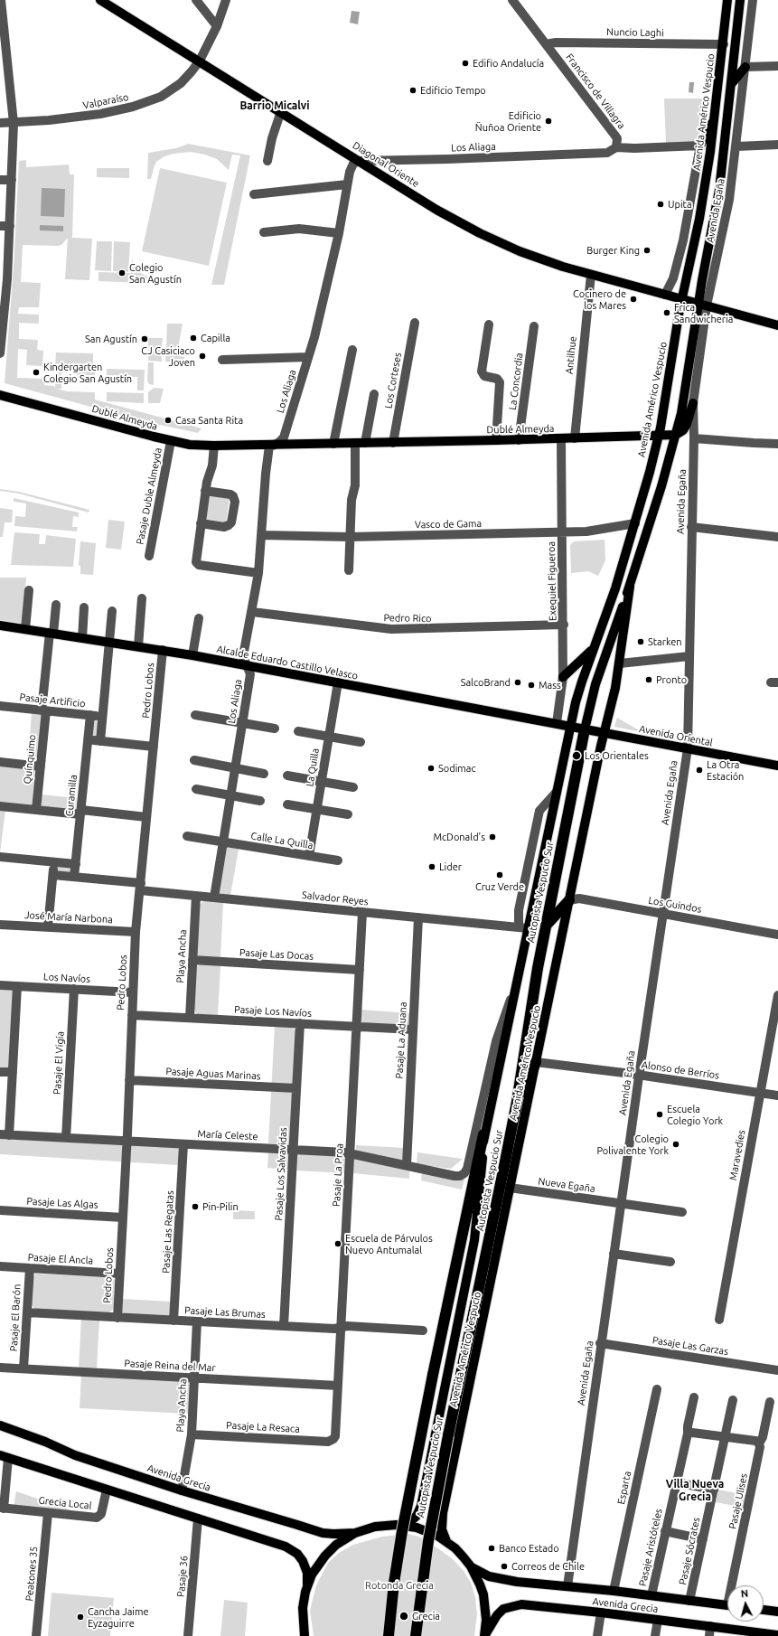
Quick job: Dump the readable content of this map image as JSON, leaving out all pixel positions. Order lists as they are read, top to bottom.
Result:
{
  "streets": {
    "highway": ["Autopista Vespucio Sur"],
    "main road": [
      "Avenida Américo Vespucio",
      "Diagonal Oriente",
      "Dublé Almeyda",
      "Alcalde Eduardo Castillo Velasco",
      "Avenida Oriental",
      "Avenida Grecia"
    ],
    "street": [
      "Nuncio Laghi",
      "Francisco de Villagra",
      "Valparaíso",
      "Los Aliaga",
      "Avenida Egaña",
      "Antilhue",
      "Los Corteses",
      "La Concordia",
      "Pasaje Duble Almeyda",
      "Vasco de Gama",
      "Exequiel Figueroa",
      "Pedro Rico",
      "Pedro Lobos",
      "Pasaje Artificio",
      "Quínquimo",
      "La Quilla",
      "Curamilla",
      "Calle La Quilla",
      "Salvador Reyes",
      "Los Guindos",
      "José María Narbona",
      "Pasaje Las Docas",
      "Playa Ancha",
      "Los Navíos",
      "Pasaje Los Navíos",
      "Pasaje La Aduana",
      "Pasaje El Vigía",
      "Alonso de Berríos",
      "Pasaje Aguas Marinas",
      "María Celeste",
      "Maravedies",
      "Pasaje Los Salvavidas",
      "Pasaje La Proa",
      "Nueva Egaña",
      "Pasaje Las Algas",
      "Pasaje Las Regatas",
      "Pasaje El Ancla",
      "Pasaje Las Brumas",
      "Pasaje El Barón",
      "Pasaje Las Garzas",
      "Pasaje Reina del Mar",
      "Pasaje La Resaca",
      "Esparta",
      "Pasaje Ulises",
      "Grecia Local",
      "Pasaje Aristóteles",
      "Pasaje Sócrates",
      "Peatones 35",
      "Pasaje 36"
    ]
  },
  "crossings": [
    ["Nuncio Laghi", "Francisco de Villagra"],
    ["Nuncio Laghi", "Avenida Américo Vespucio"],
    ["Francisco de Villagra", "Los Aliaga"],
    ["Valparaíso", "Diagonal Oriente"],
    ["Avenida Américo Vespucio", "Diagonal Oriente"],
    ["Avenida Américo Vespucio", "Avenida Egaña"],
    ["Avenida Américo Vespucio", "Dublé Almeyda"],
    ["Avenida Américo Vespucio", "Vasco de Gama"],
    ["Avenida Américo Vespucio", "Alcalde Eduardo Castillo Velasco"],
    ["Avenida Américo Vespucio", "Avenida Oriental"],
    ["Avenida Américo Vespucio", "Autopista Vespucio Sur"],
    ["Avenida Américo Vespucio", "Salvador Reyes"],
    ["Avenida Américo Vespucio", "Los Guindos"],
    ["Avenida Américo Vespucio", "Alonso de Berríos"],
    ["Avenida Américo Vespucio", "María Celeste"],
    ["Avenida Américo Vespucio", "Nueva Egaña"],
    ["Los Aliaga", "Diagonal Oriente"],
    ["Los Aliaga", "Dublé Almeyda"],
    ["Los Aliaga", "Vasco de Gama"],
    ["Los Aliaga", "Pedro Rico"],
    ["Los Aliaga", "Alcalde Eduardo Castillo Velasco"],
    ["Los Aliaga", "Calle La Quilla"],
    ["Los Aliaga", "Salvador Reyes"],
    ["Diagonal Oriente", "Avenida Egaña"],
    ["Diagonal Oriente", "Antilhue"],
    ["Avenida Egaña", "Avenida Oriental"],
    ["Avenida Egaña", "Los Guindos"],
    ["Avenida Egaña", "Alonso de Berríos"],
    ["Avenida Egaña", "Nueva Egaña"],
    ["Avenida Egaña", "Pasaje Las Garzas"],
    ["Avenida Egaña", "Avenida Grecia"],
    ["Antilhue", "Dublé Almeyda"],
    ["Los Corteses", "Dublé Almeyda"],
    ["La Concordia", "Dublé Almeyda"],
    ["Dublé Almeyda", "Pasaje Duble Almeyda"],
    ["Dublé Almeyda", "Exequiel Figueroa"],
    ["Vasco de Gama", "Exequiel Figueroa"],
    ["Exequiel Figueroa", "Pedro Rico"],
    ["Exequiel Figueroa", "Alcalde Eduardo Castillo Velasco"],
    ["Alcalde Eduardo Castillo Velasco", "Pedro Lobos"],
    ["Alcalde Eduardo Castillo Velasco", "Avenida Oriental"],
    ["Alcalde Eduardo Castillo Velasco", "Quínquimo"],
    ["Alcalde Eduardo Castillo Velasco", "La Quilla"],
    ["Pedro Lobos", "Salvador Reyes"],
    ["Pedro Lobos", "José María Narbona"],
    ["Pedro Lobos", "Los Navíos"],
    ["Pedro Lobos", "Pasaje Los Navíos"],
    ["Pedro Lobos", "Pasaje Aguas Marinas"],
    ["Pedro Lobos", "María Celeste"],
    ["Pedro Lobos", "Pasaje Las Algas"],
    ["Pedro Lobos", "Pasaje El Ancla"],
    ["Pedro Lobos", "Pasaje Las Brumas"],
    ["Pasaje Artificio", "Quínquimo"],
    ["Pasaje Artificio", "Curamilla"],
    ["Avenida Oriental", "Autopista Vespucio Sur"],
    ["La Quilla", "Calle La Quilla"],
    ["Curamilla", "Salvador Reyes"],
    ["Salvador Reyes", "Playa Ancha"],
    ["Salvador Reyes", "Pasaje La Aduana"],
    ["Salvador Reyes", "Pasaje La Proa"],
    ["Pasaje Las Docas", "Playa Ancha"],
    ["Pasaje Las Docas", "Pasaje La Proa"],
    ["Playa Ancha", "Pasaje Los Navíos"],
    ["Playa Ancha", "Pasaje Las Brumas"],
    ["Playa Ancha", "Pasaje Reina del Mar"],
    ["Playa Ancha", "Pasaje La Resaca"],
    ["Playa Ancha", "Avenida Grecia"],
    ["Los Navíos", "Pasaje El Vigía"],
    ["Pasaje Los Navíos", "Pasaje La Aduana"],
    ["Pasaje Los Navíos", "Pasaje Los Salvavidas"],
    ["Pasaje Los Navíos", "Pasaje La Proa"],
    ["Pasaje La Aduana", "María Celeste"],
    ["Pasaje El Vigía", "María Celeste"],
    ["Alonso de Berríos", "Maravedies"],
    ["Pasaje Aguas Marinas", "Pasaje Los Salvavidas"],
    ["María Celeste", "Pasaje Los Salvavidas"],
    ["María Celeste", "Pasaje La Proa"],
    ["María Celeste", "Pasaje Las Regatas"],
    ["Pasaje Los Salvavidas", "Pasaje Las Brumas"],
    ["Pasaje La Proa", "Pasaje Las Brumas"],
    ["Pasaje La Proa", "Pasaje Reina del Mar"],
    ["Pasaje La Proa", "Pasaje La Resaca"],
    ["Pasaje Las Regatas", "Pasaje Las Brumas"],
    ["Pasaje El Ancla", "Pasaje El Barón"],
    ["Pasaje Las Brumas", "Pasaje El Barón"],
    ["Pasaje El Barón", "Pasaje Reina del Mar"],
    ["Avenida Grecia", "Esparta"],
    ["Avenida Grecia", "Pasaje Aristóteles"],
    ["Avenida Grecia", "Pasaje Sócrates"],
    ["Grecia Local", "Peatones 35"]
  ],
  "districts": ["Barrio Micalvi", "Villa Nueva Grecia"],
  "parks": ["Rotonda Grecia"],
  "places": [
    "Edifio Andalucía",
    "Edificio Tempo",
    "Edificio Ñuñoa Oriente",
    "Upita",
    "Burger King",
    "Colegio San Agustín",
    "Cocinero de los Mares",
    "Frica Sandwicheria",
    "Capilla",
    "San Agustín",
    "CJ Casiciaco Joven",
    "Kindergarten Colegio San Agustín",
    "Casa Santa Rita",
    "Starken",
    "Pronto",
    "SalcoBrand",
    "Mass",
    "Los Orientales",
    "Sodimac",
    "La Otra Estación",
    "McDonald's",
    "Lider",
    "Cruz Verde",
    "Escuela Colegio York",
    "Colegio Polivalente York",
    "Pin-Pilin",
    "Escuela de Párvulos Nuevo Antumalal",
    "Banco Estado",
    "Correos de Chile",
    "Grecia",
    "Cancha Jaime Eyzaguirre"
  ],
  "north": "top"
}
